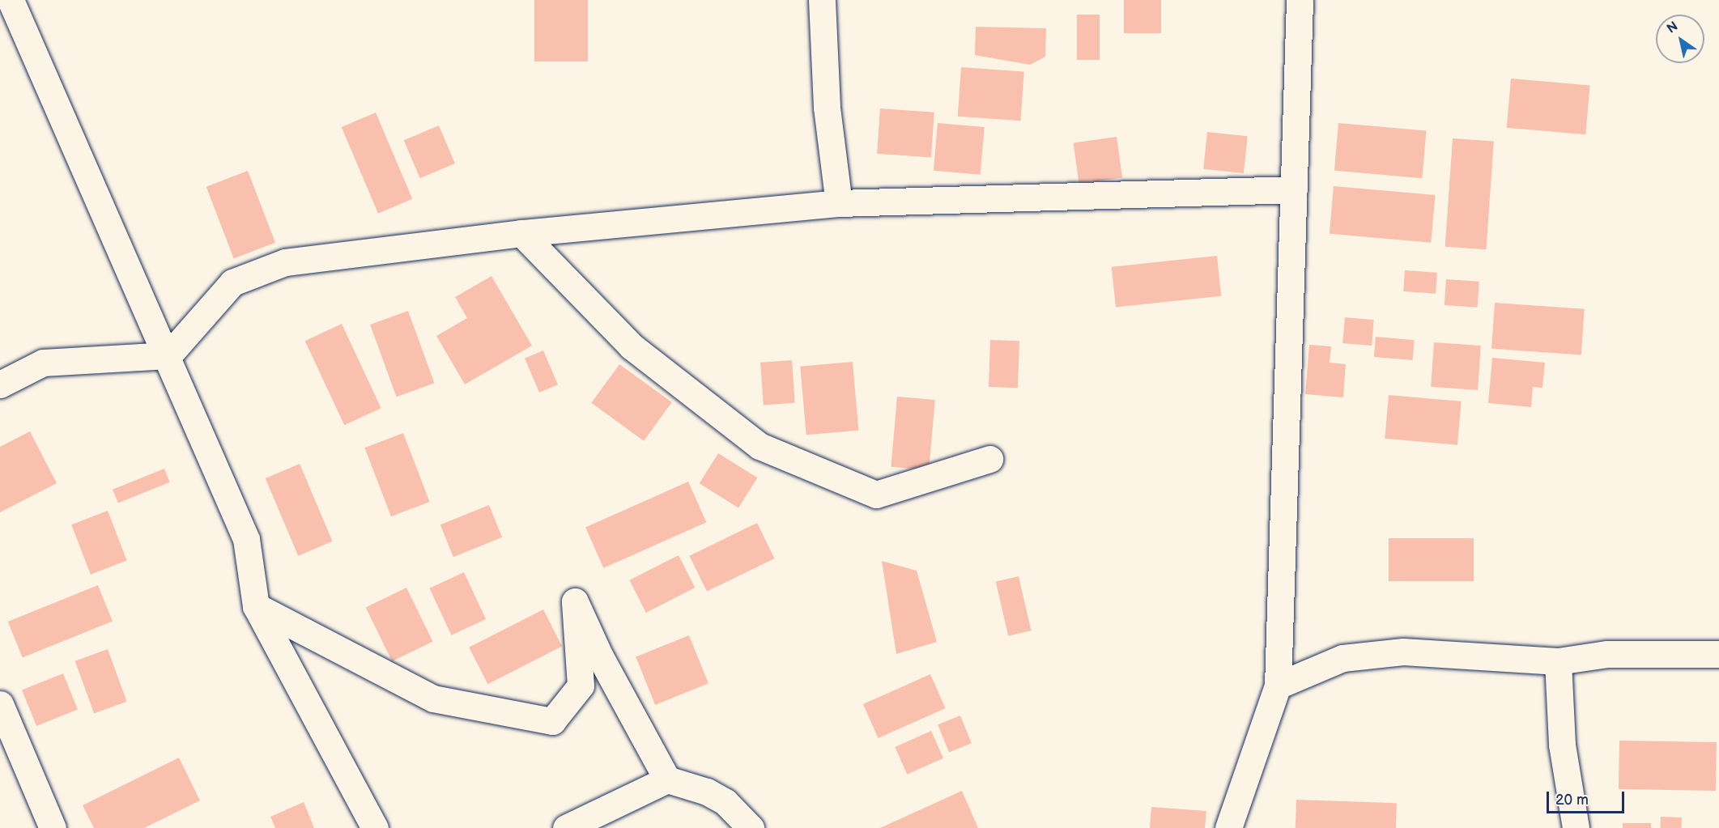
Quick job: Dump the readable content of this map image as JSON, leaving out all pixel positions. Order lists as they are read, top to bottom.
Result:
{
  "scale_bar": "20 m",
  "north": "top left"
}
